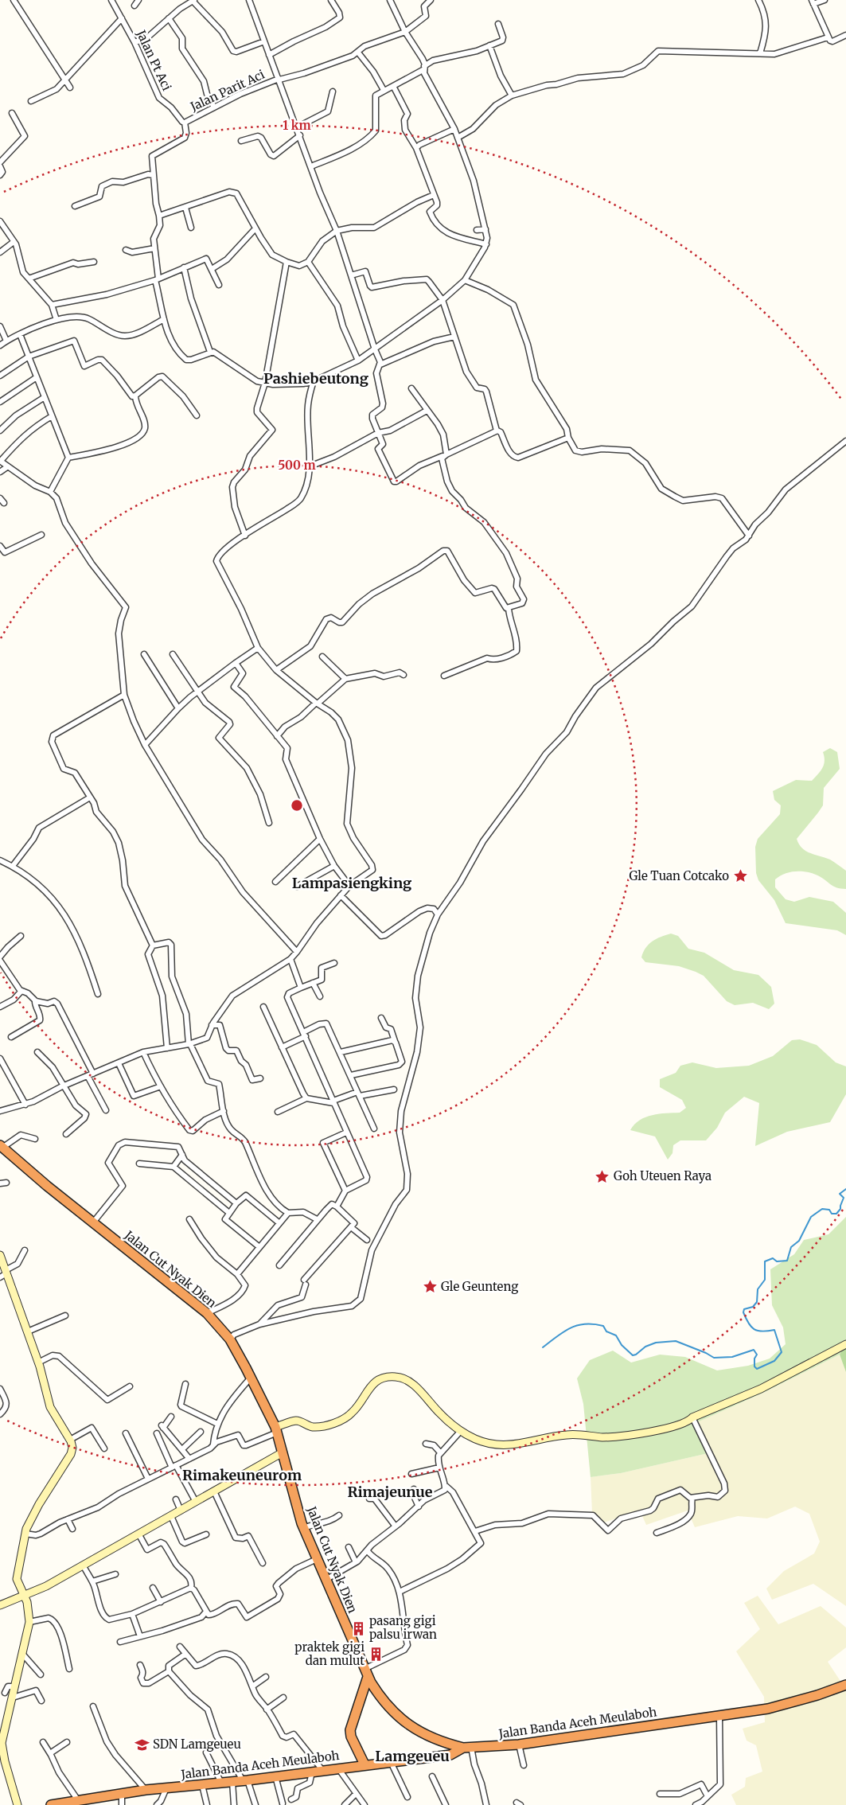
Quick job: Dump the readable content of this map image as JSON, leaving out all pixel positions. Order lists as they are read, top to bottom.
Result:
{
  "streets": {
    "highway": ["Jalan Cut Nyak Dien", "Jalan Banda Aceh Meulaboh"],
    "street": ["Jalan Pt Aci", "Jalan Parit Aci"]
  },
  "crossings": [
    ["Jalan Pt Aci", "Jalan Parit Aci"],
    ["Jalan Cut Nyak Dien", "Jalan Banda Aceh Meulaboh"]
  ],
  "districts": [
    "Pashiebeutong",
    "Lampasiengking",
    "Rimakeuneurom",
    "Rimajeunue",
    "Lamgeueu"
  ],
  "places": {
    "place": ["Gle Tuan Cotcako", "Goh Uteuen Raya", "Gle Geunteng"],
    "building": ["pasang gigi palsu irwan", "praktek gigi dan mulut"],
    "school or university": ["SDN Lamgeueu"]
  },
  "rings": ["1 km", "500 m"]
}
